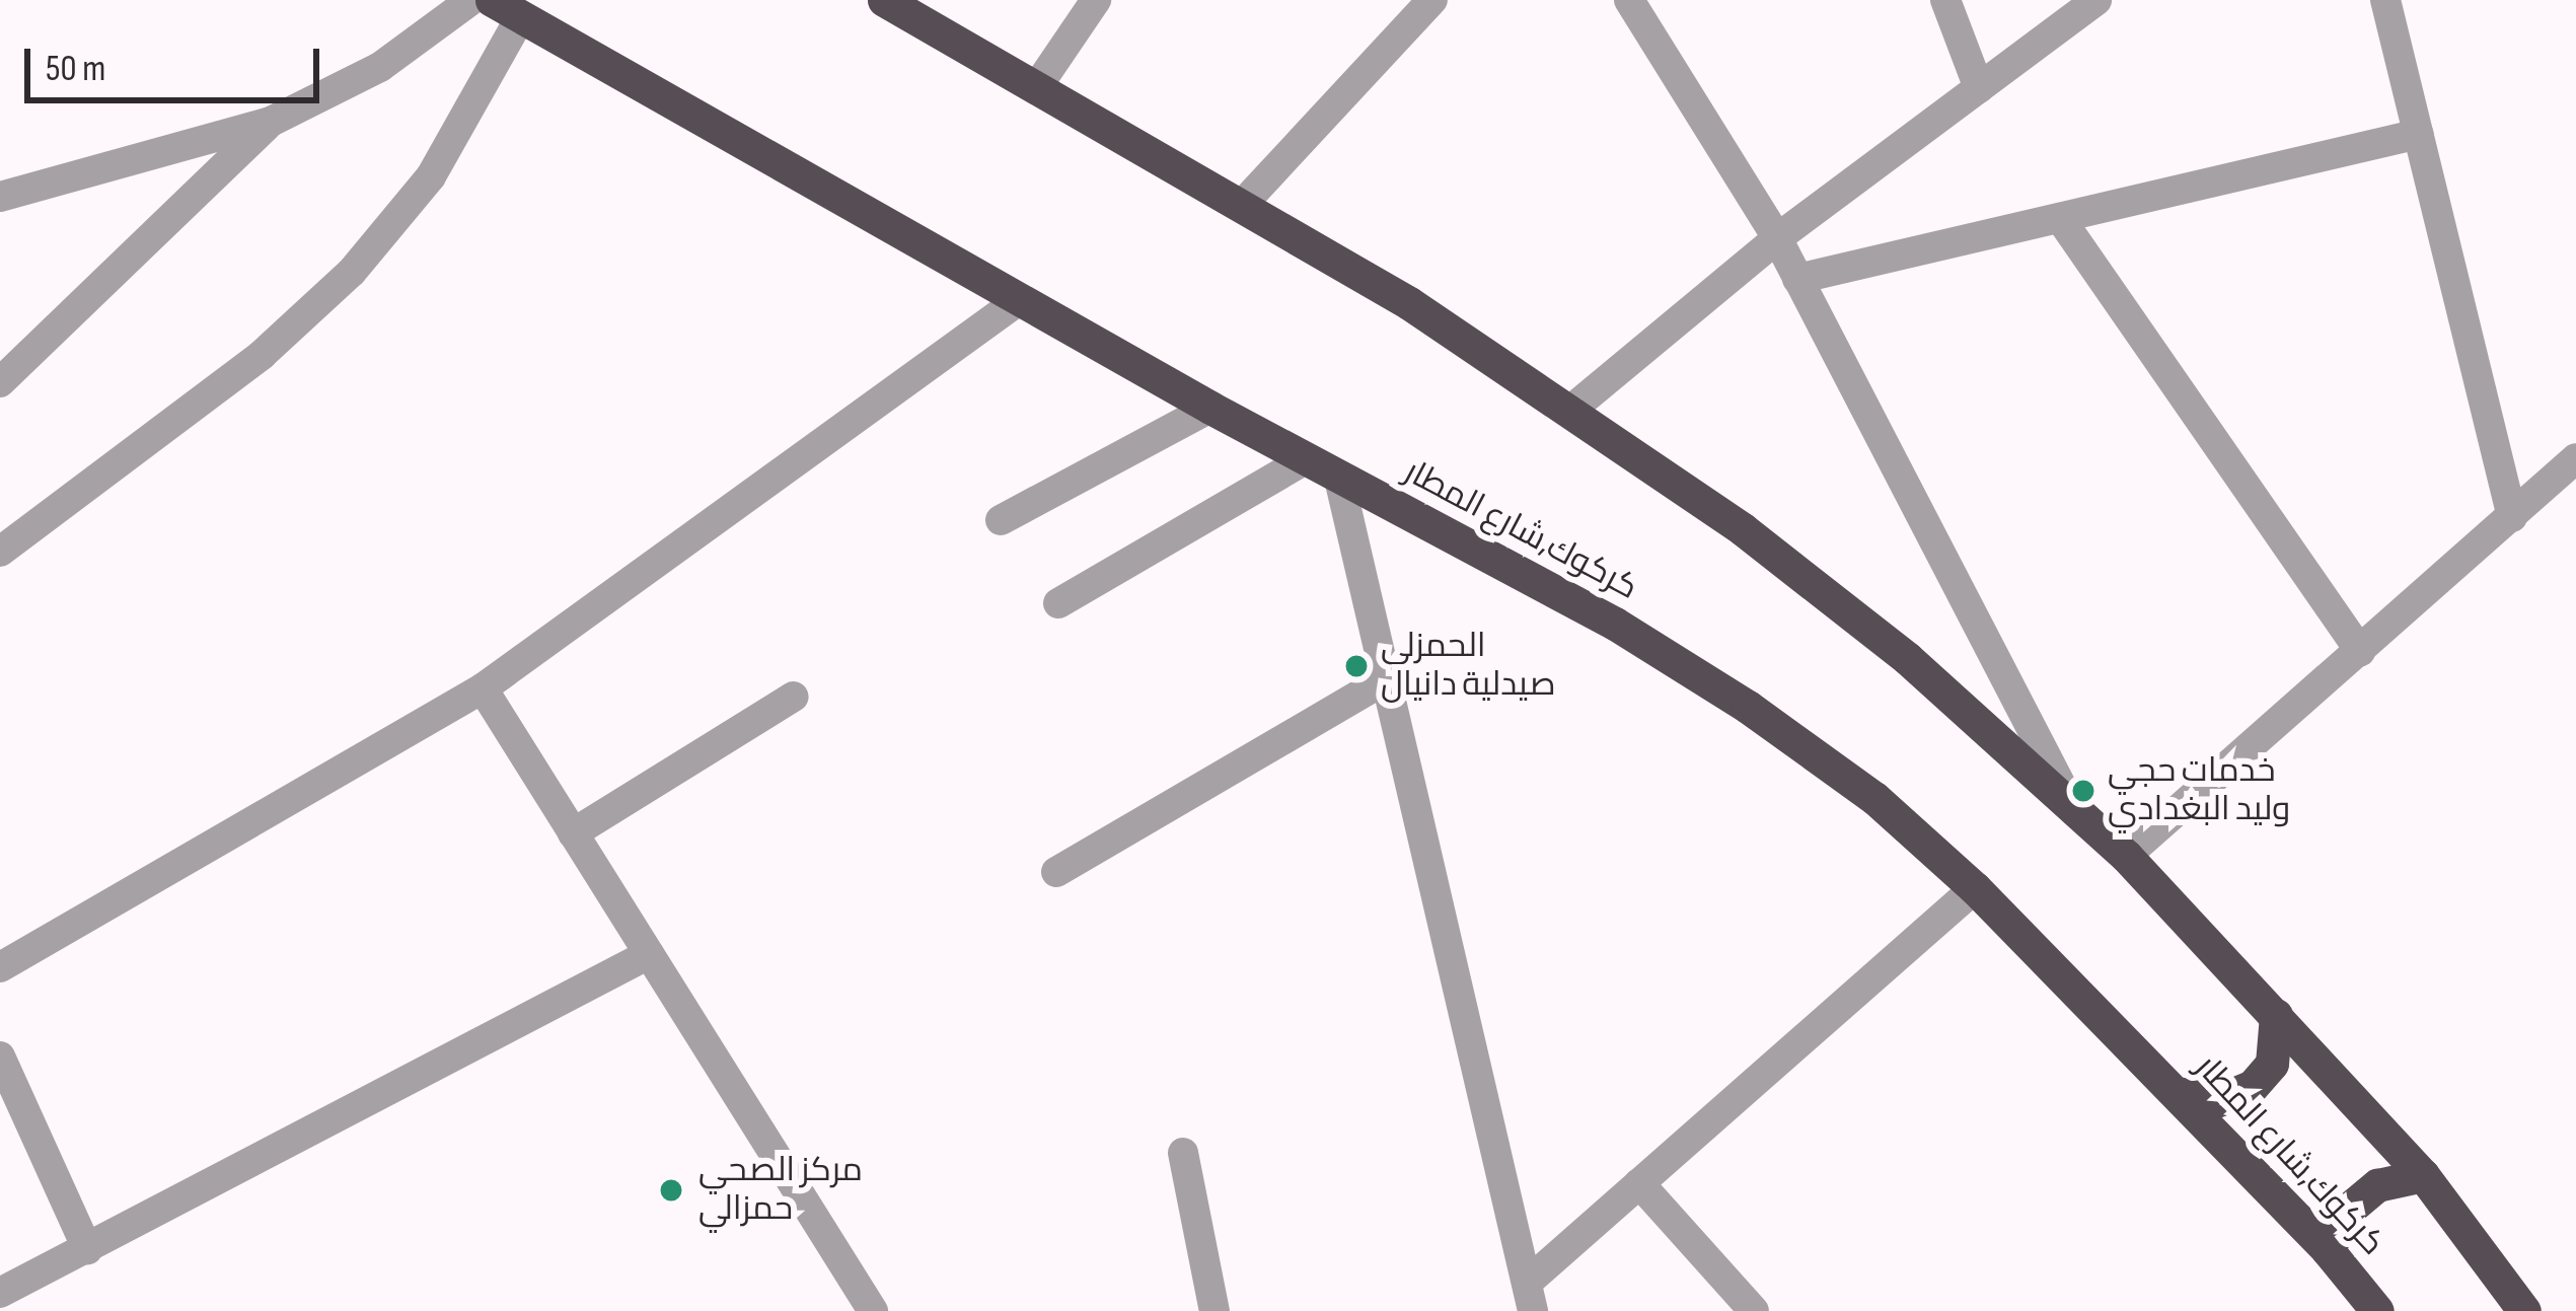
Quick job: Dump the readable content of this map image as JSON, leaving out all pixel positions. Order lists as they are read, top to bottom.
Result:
{
  "streets": {
    "highway": ["كركوك,شارع المطار"]
  },
  "places": ["الحمزلي صيدلية دانيال", "خدمات حجي وليد البغدادي", "مركز الصحي حمزالي"],
  "scale_bar": "50 m"
}
